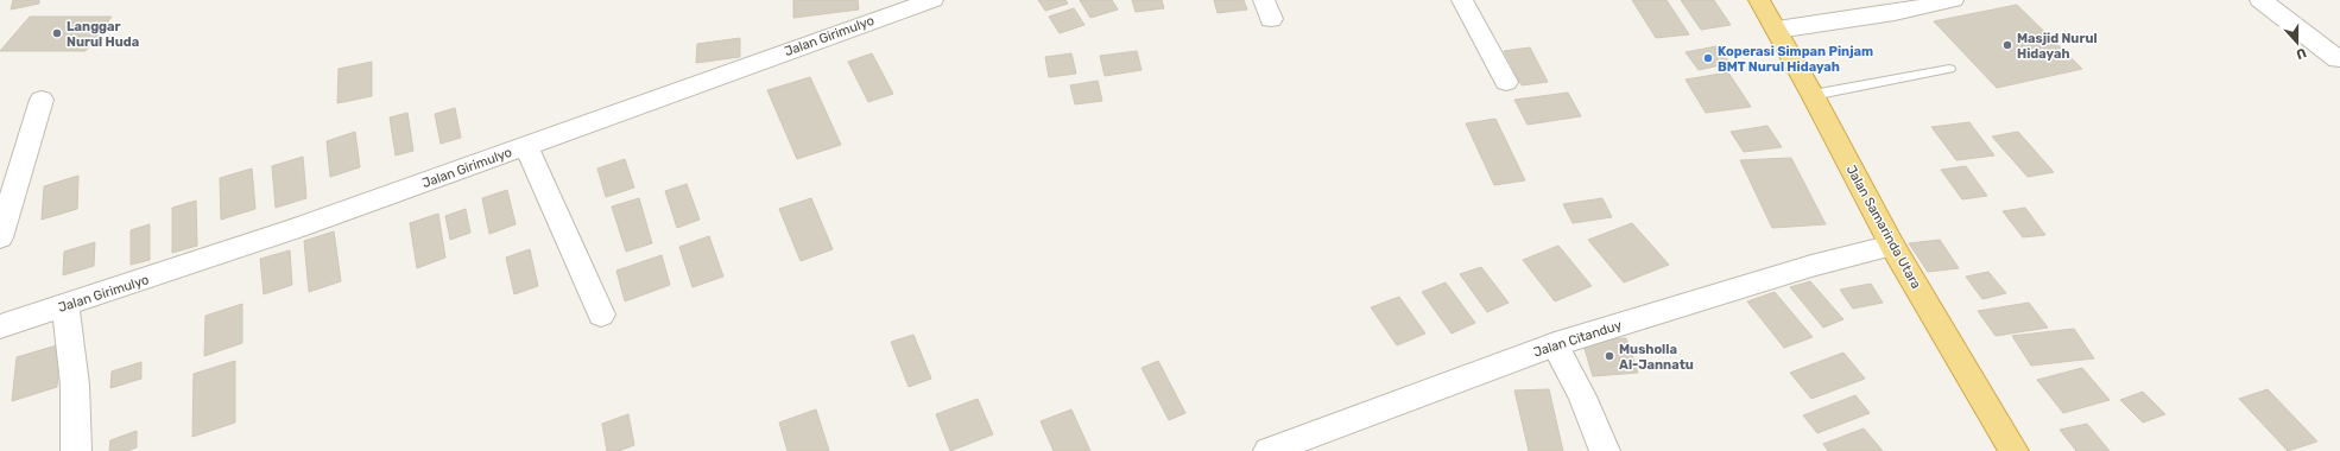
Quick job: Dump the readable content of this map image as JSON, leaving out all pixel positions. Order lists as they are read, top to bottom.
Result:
{
  "streets": {
    "highway": ["Jalan Samarinda Utara"],
    "street": ["Jalan Girimulyo", "Jalan Citanduy"]
  },
  "crossings": [
    ["Jalan Samarinda Utara", "Jalan Citanduy"]
  ],
  "places": [
    "Langgar Nurul Huda",
    "Masjid Nurul Hidayah",
    "Koperasi Simpan Pinjam BMT Nurul Hidayah",
    "Musholla Al-Jannatu"
  ],
  "north": "bottom"
}
